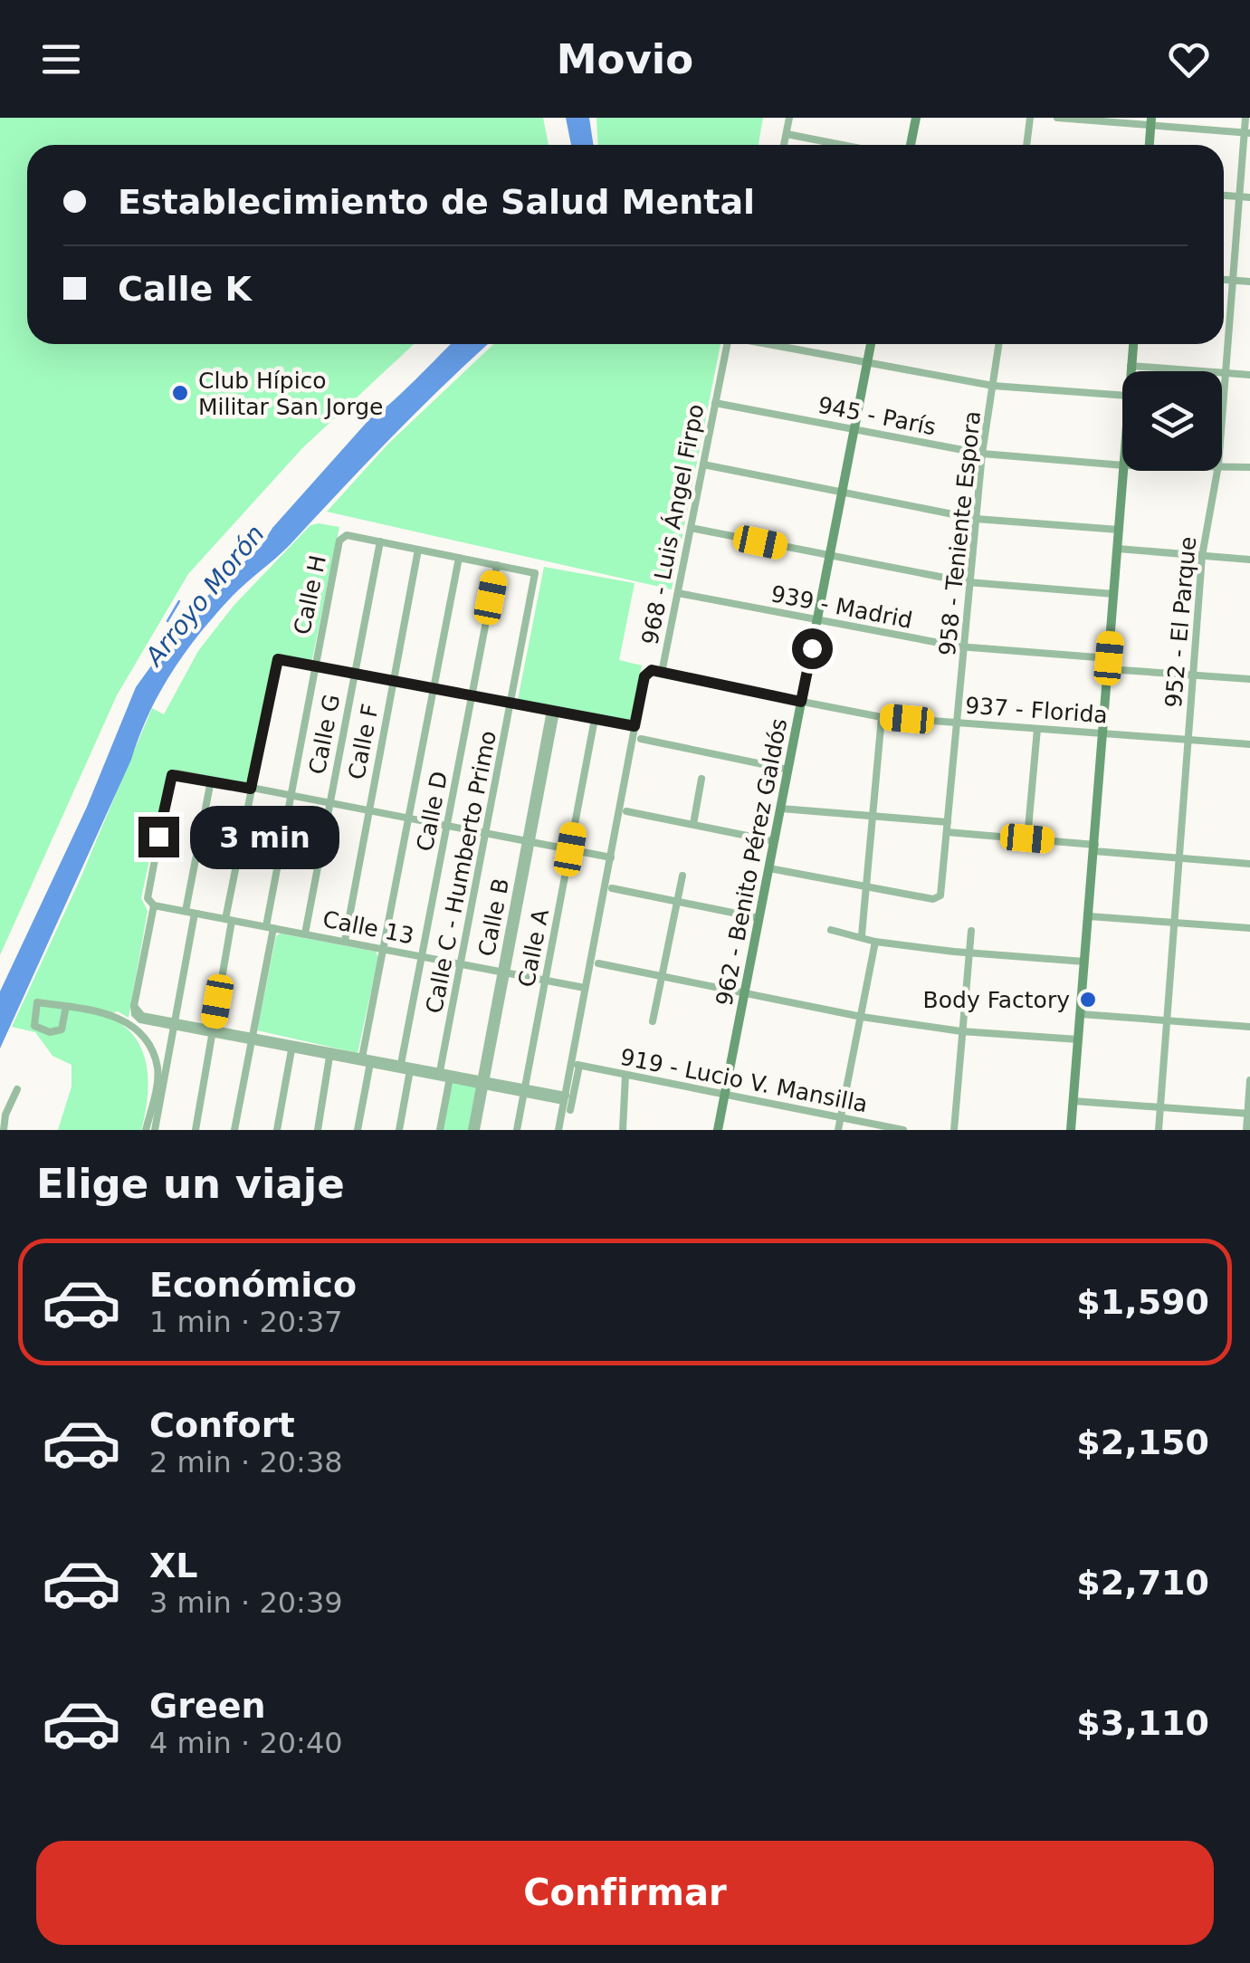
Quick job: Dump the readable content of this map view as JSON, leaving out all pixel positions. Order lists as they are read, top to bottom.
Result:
{
  "streets": {
    "main road": ["962 - Benito Pérez Galdós"],
    "street": [
      "945 - París",
      "968 - Luis Ángel Firpo",
      "958 - Teniente Espora",
      "Calle H",
      "939 - Madrid",
      "952 - El Parque",
      "937 - Florida",
      "Calle G",
      "Calle F",
      "Calle D",
      "Calle C - Humberto Primo",
      "Calle B",
      "Calle 13",
      "Calle A",
      "919 - Lucio V. Mansilla"
    ]
  },
  "crossings": [
    ["945 - París", "968 - Luis Ángel Firpo"],
    ["945 - París", "958 - Teniente Espora"],
    ["945 - París", "962 - Benito Pérez Galdós"],
    ["968 - Luis Ángel Firpo", "939 - Madrid"],
    ["968 - Luis Ángel Firpo", "937 - Florida"],
    ["968 - Luis Ángel Firpo", "Calle 13"],
    ["958 - Teniente Espora", "939 - Madrid"],
    ["958 - Teniente Espora", "937 - Florida"],
    ["Calle H", "Calle G"],
    ["Calle H", "Calle 13"],
    ["939 - Madrid", "952 - El Parque"],
    ["939 - Madrid", "962 - Benito Pérez Galdós"],
    ["952 - El Parque", "937 - Florida"],
    ["937 - Florida", "962 - Benito Pérez Galdós"],
    ["Calle G", "Calle 13"],
    ["Calle F", "Calle 13"],
    ["Calle D", "Calle C - Humberto Primo"],
    ["Calle D", "Calle 13"],
    ["962 - Benito Pérez Galdós", "919 - Lucio V. Mansilla"],
    ["Calle C - Humberto Primo", "Calle 13"],
    ["Calle B", "Calle 13"],
    ["Calle 13", "Calle A"]
  ],
  "water": ["Arroyo Morón"],
  "places": ["Club Hípico Militar San Jorge", "Body Factory"],
  "page": {
    "header": "Movio",
    "banner": ["Establecimiento de Salud Mental", "Calle K"],
    "bubble": "3 min",
    "heading": "Elige un viaje",
    "list": [
      {
        "name": "Económico",
        "note": "1 min · 20:37",
        "value": "$1,590"
      },
      {
        "name": "Confort",
        "note": "2 min · 20:38",
        "value": "$2,150"
      },
      {
        "name": "XL",
        "note": "3 min · 20:39",
        "value": "$2,710"
      },
      {
        "name": "Green",
        "note": "4 min · 20:40",
        "value": "$3,110"
      }
    ],
    "buttons": "Confirmar"
  }
}
